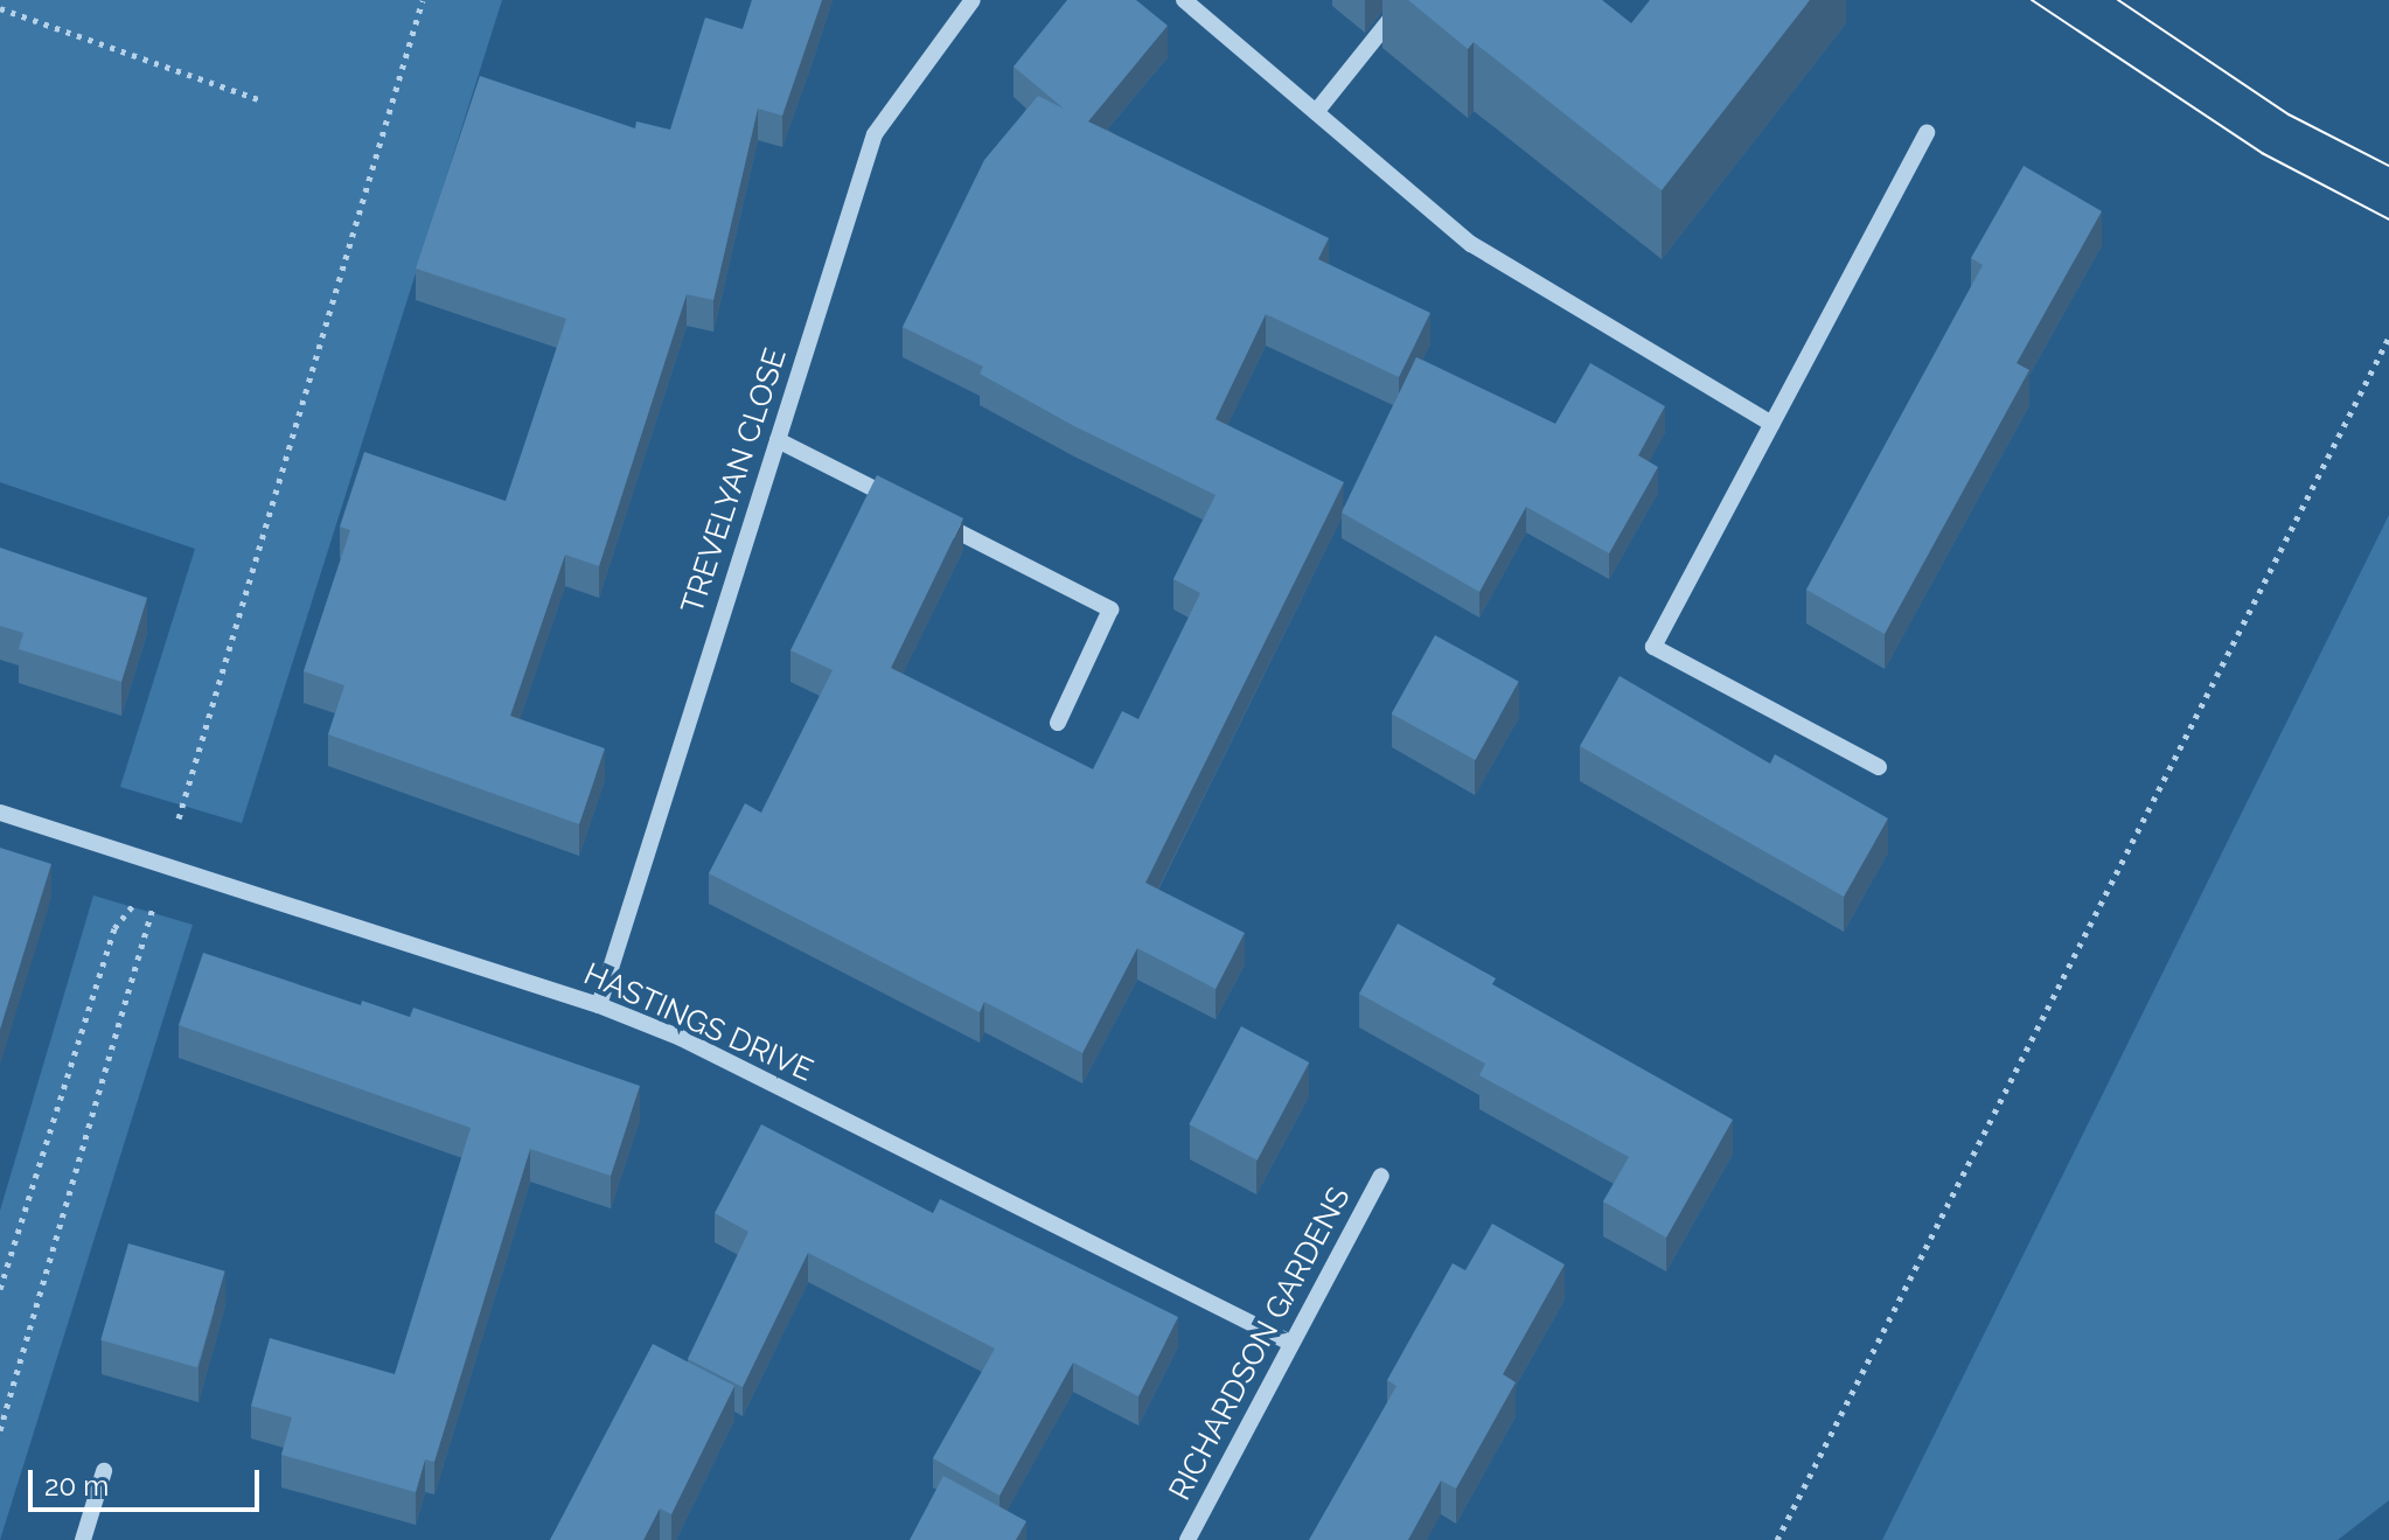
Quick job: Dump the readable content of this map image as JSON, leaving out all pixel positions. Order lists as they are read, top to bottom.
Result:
{
  "streets": {
    "street": ["TREVELYAN CLOSE", "HASTINGS DRIVE", "RICHARDSON GARDENS"]
  },
  "crossings": [
    ["TREVELYAN CLOSE", "HASTINGS DRIVE"],
    ["HASTINGS DRIVE", "RICHARDSON GARDENS"]
  ],
  "scale_bar": "20 m"
}
